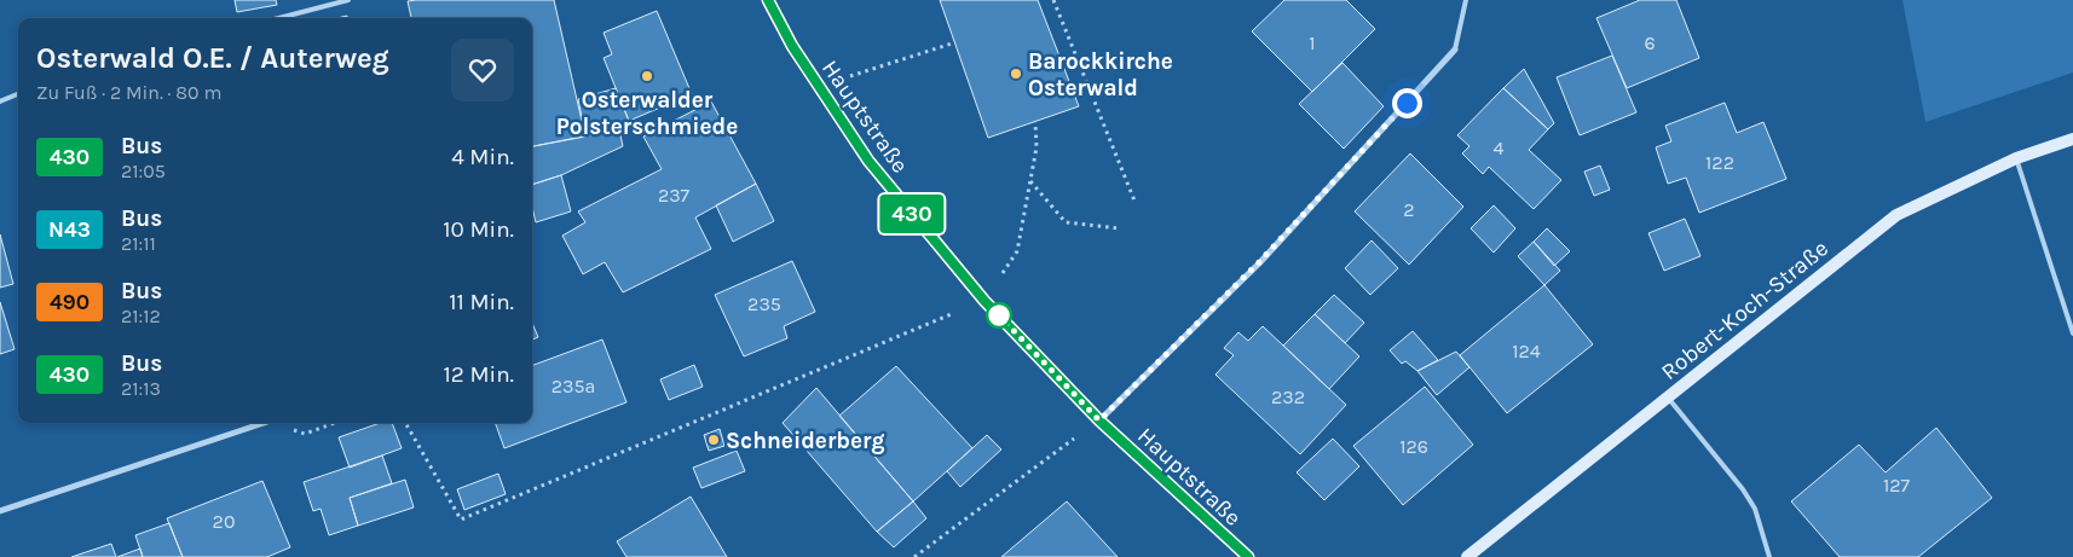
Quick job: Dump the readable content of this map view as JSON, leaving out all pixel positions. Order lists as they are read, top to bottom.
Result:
{
  "streets": {
    "street": ["Hauptstraße", "Robert-Koch-Straße"]
  },
  "places": ["Barockkirche Osterwald", "Osterwalder Polsterschmiede", "Schneiderberg"],
  "lines": ["bus line 430"],
  "house_numbers": [
    "1",
    "6",
    "4",
    "122",
    "237",
    "2",
    "235",
    "124",
    "235a",
    "232",
    "126",
    "127",
    "20"
  ],
  "page": {
    "on_map": "430",
    "heading": ["Osterwald O.E. / Auterweg", "Zu Fuß · 2 Min. · 80 m"],
    "list": [
      {
        "mark": "430",
        "name": "Bus",
        "note": "21:05",
        "value": "4 Min."
      },
      {
        "mark": "N43",
        "name": "Bus",
        "note": "21:11",
        "value": "10 Min."
      },
      {
        "mark": "490",
        "name": "Bus",
        "note": "21:12",
        "value": "11 Min."
      },
      {
        "mark": "430",
        "name": "Bus",
        "note": "21:13",
        "value": "12 Min."
      }
    ]
  }
}
